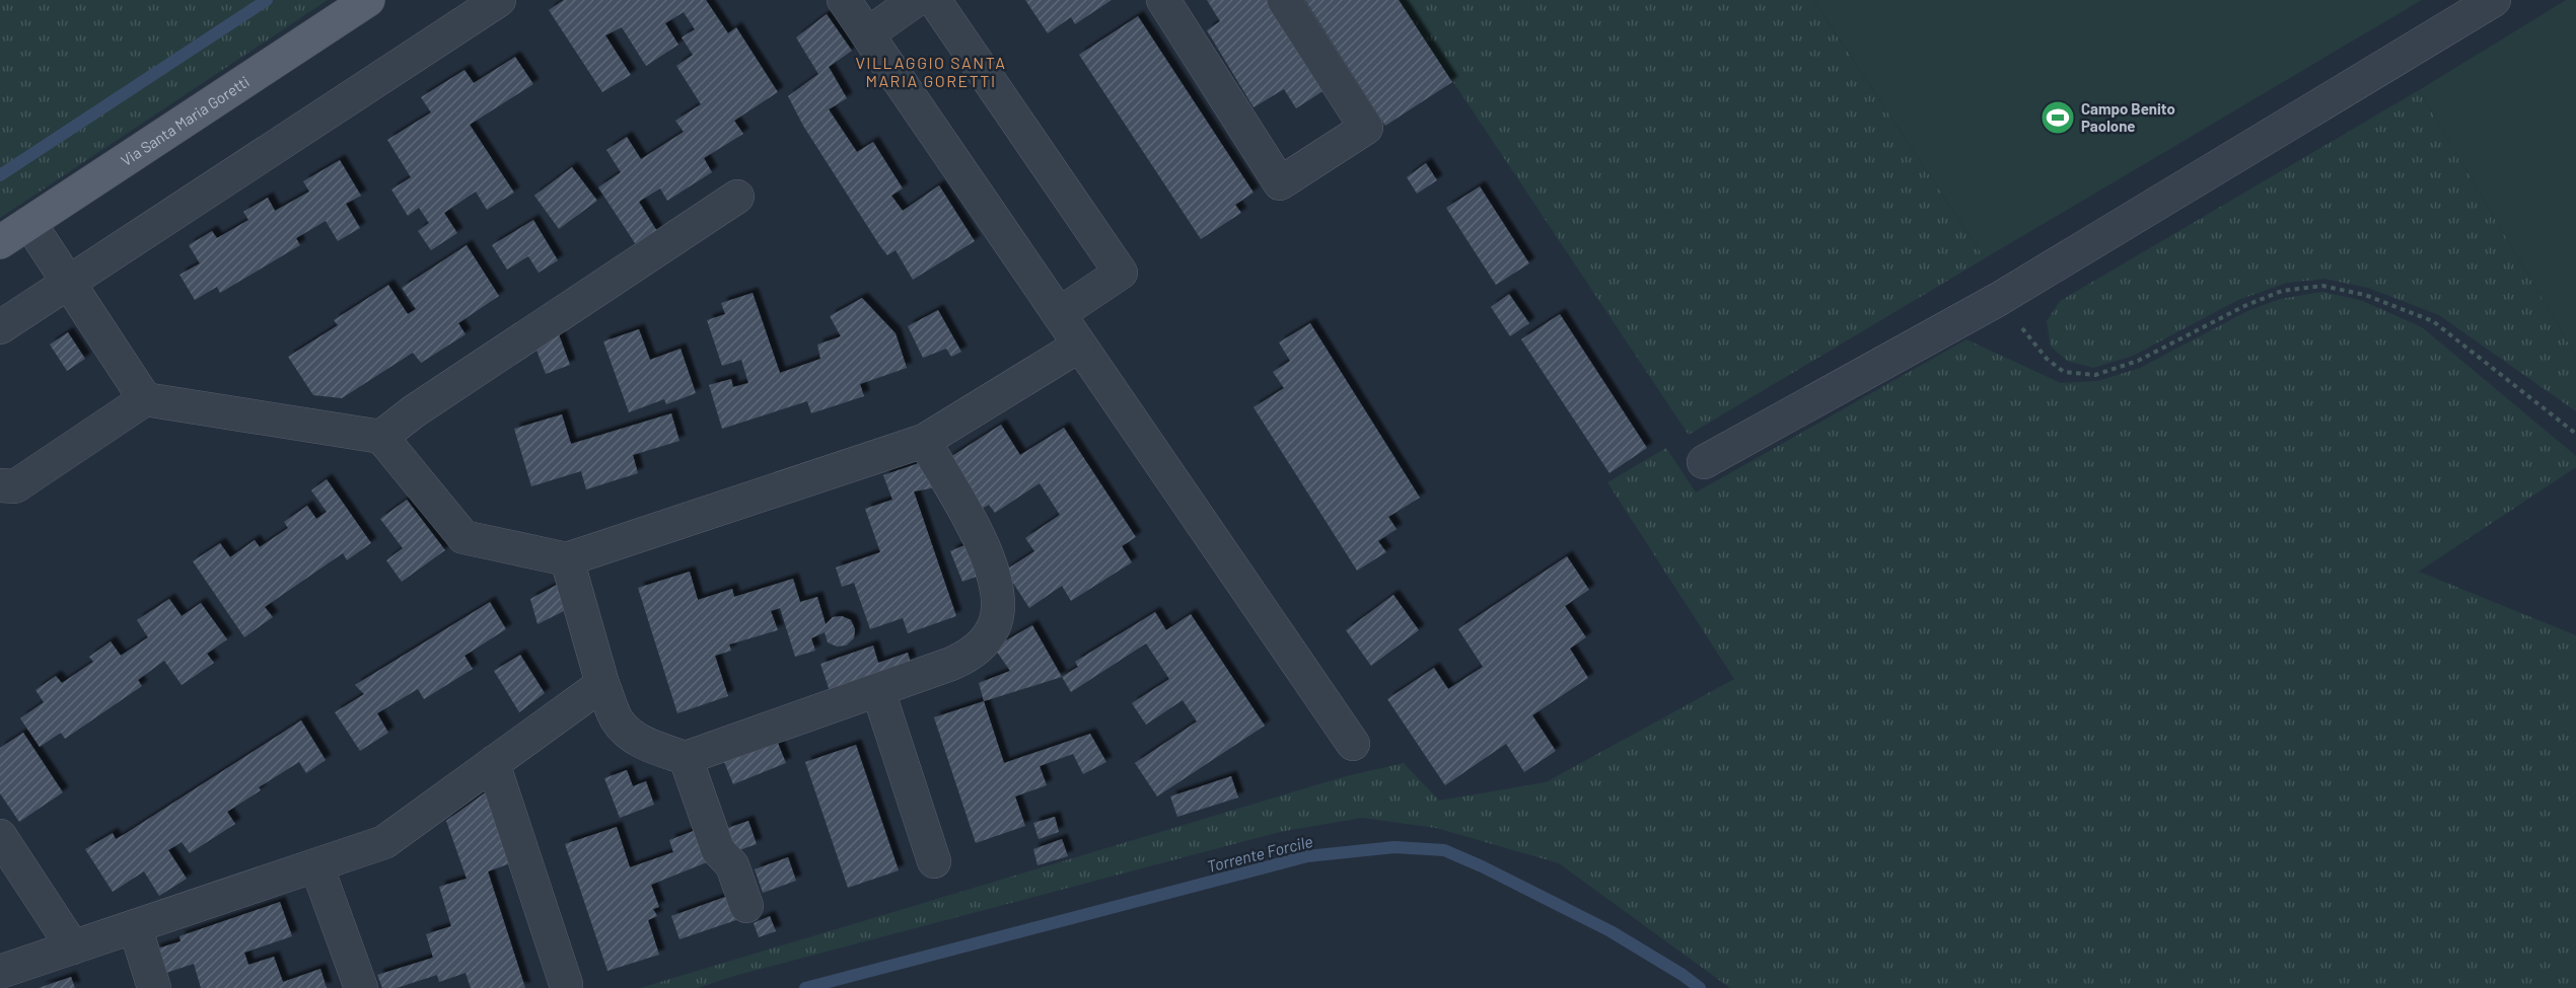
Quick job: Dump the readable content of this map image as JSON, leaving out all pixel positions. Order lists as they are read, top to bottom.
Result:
{
  "streets": {
    "main road": ["Via Santa Maria Goretti"]
  },
  "districts": ["VILLAGGIO SANTA MARIA GORETTI"],
  "water": ["Torrente Forcile"],
  "places": {
    "sports": ["Campo Benito Paolone"]
  }
}
